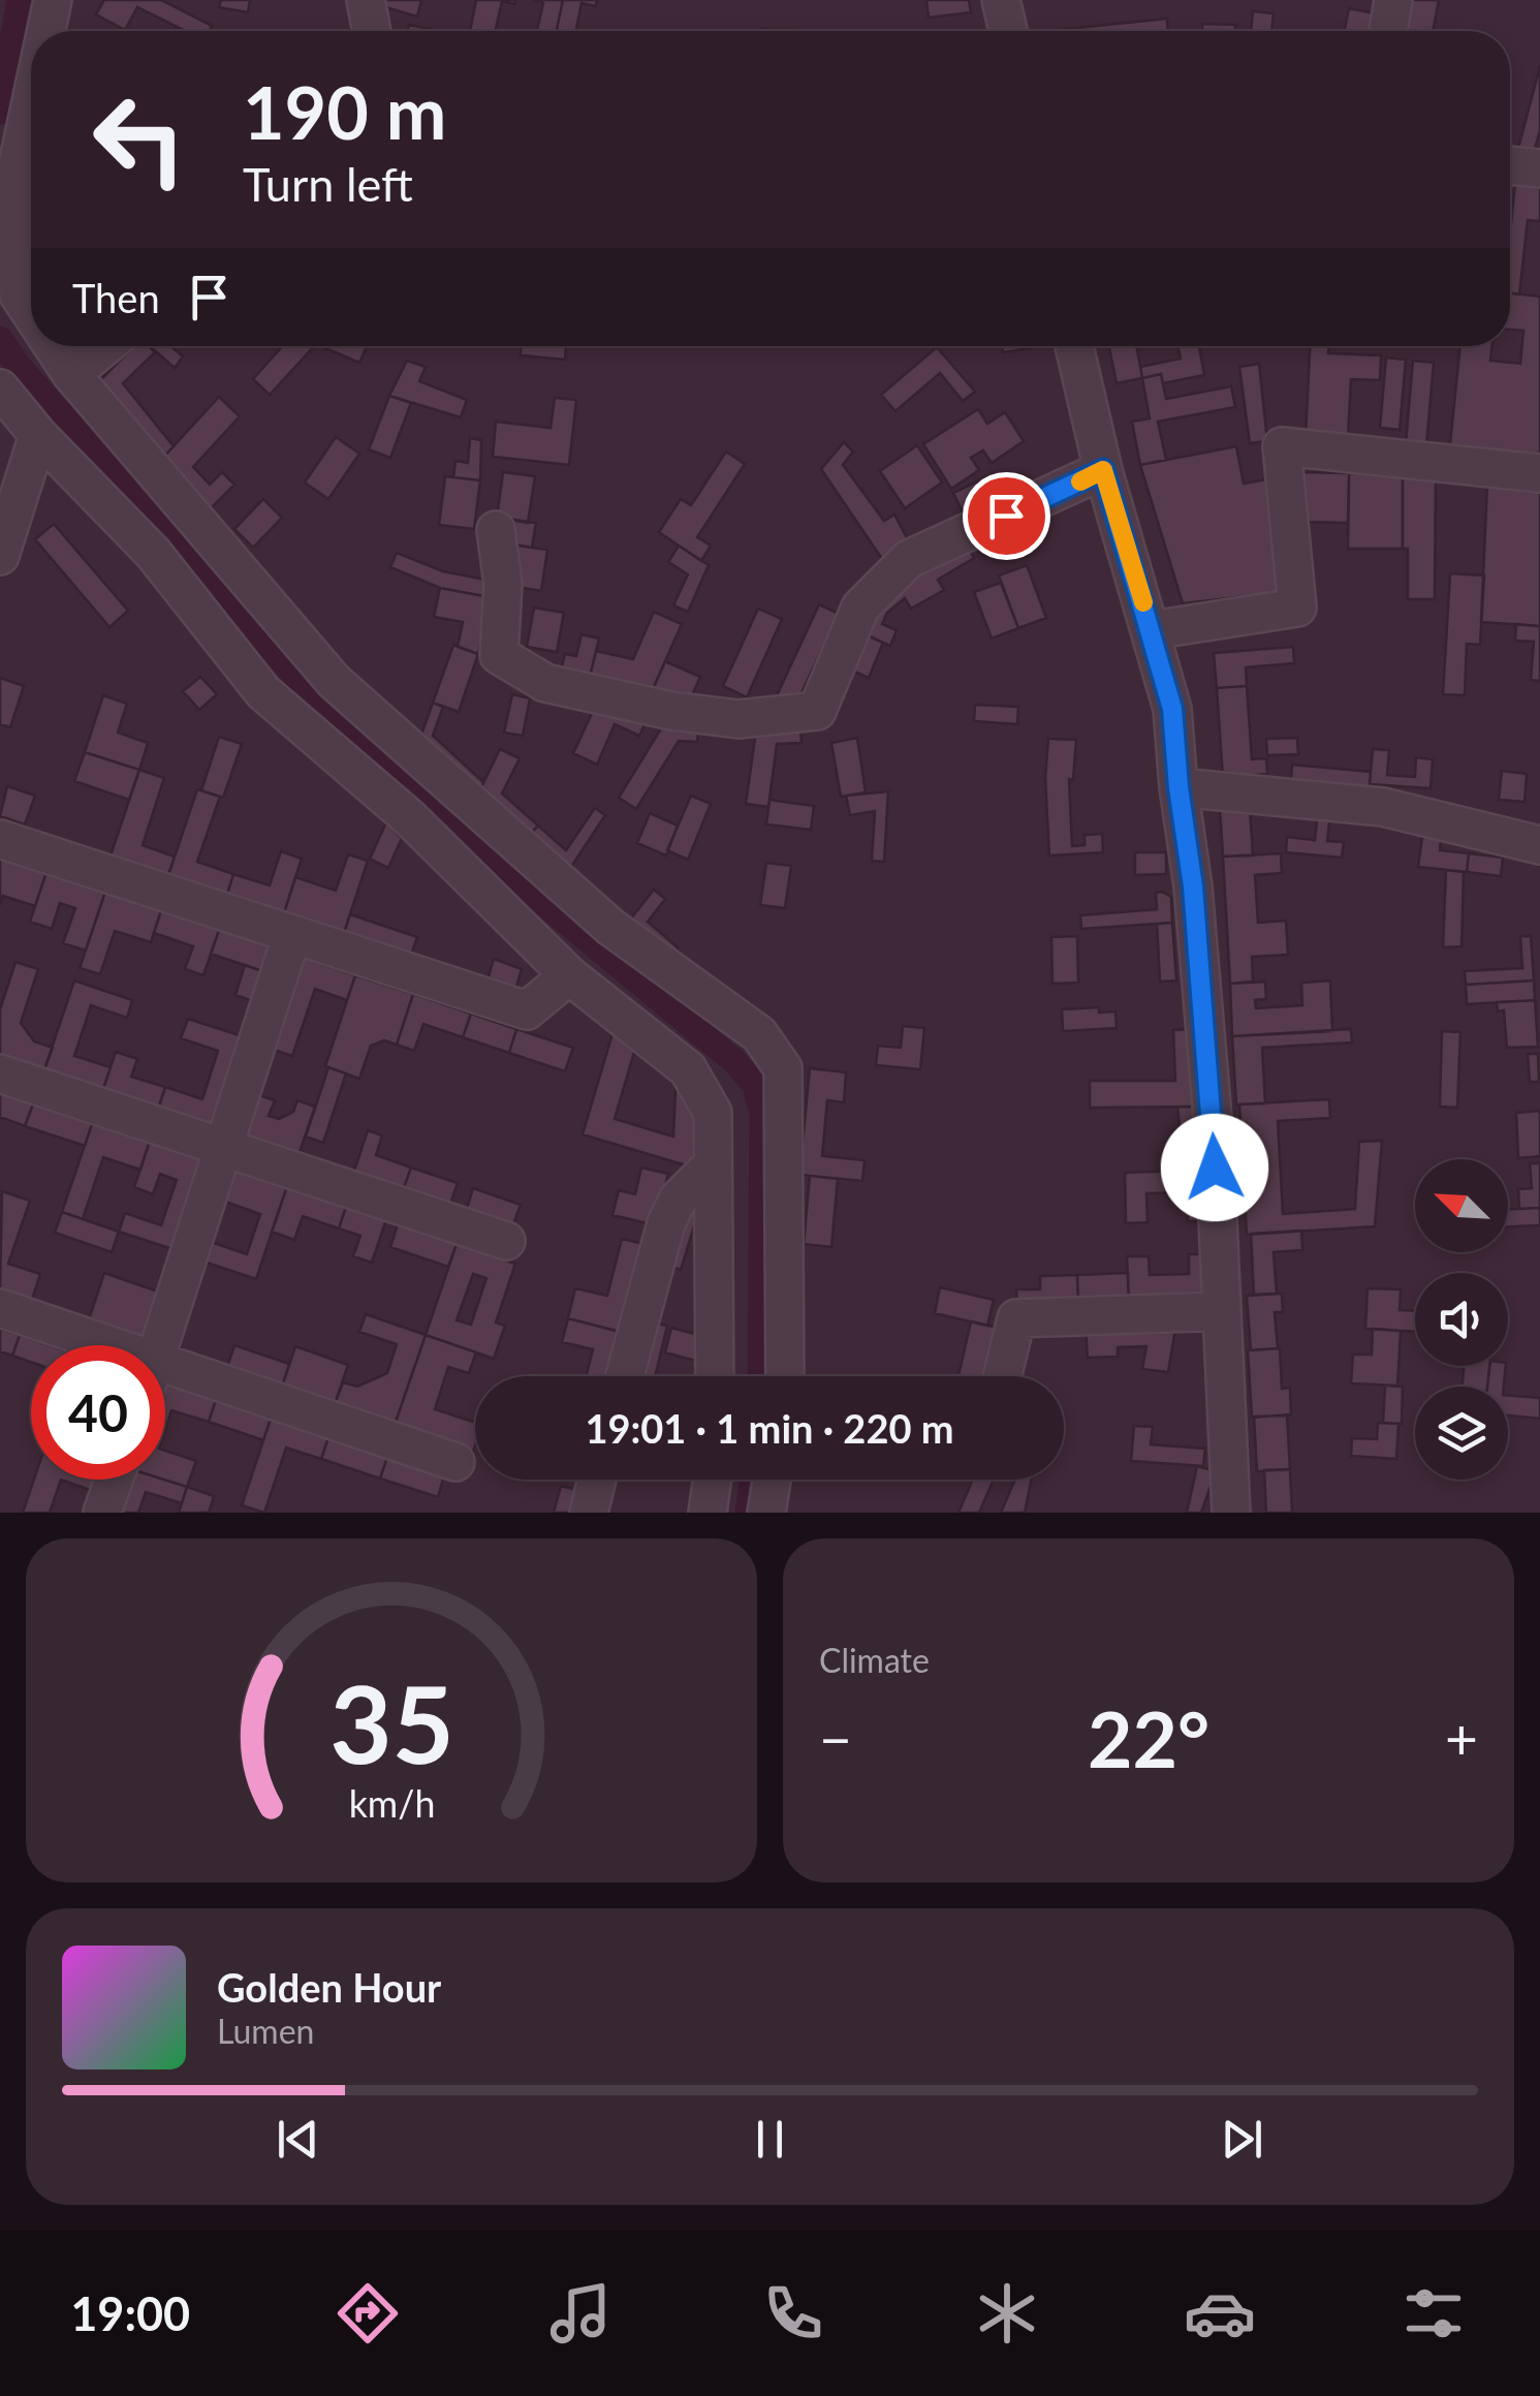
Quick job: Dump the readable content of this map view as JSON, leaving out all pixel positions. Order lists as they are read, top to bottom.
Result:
{
  "north": "top left",
  "page": {
    "turn": ["190 m", "Turn left"],
    "then": "Then",
    "limit": "40",
    "trip": "19:01 · 1 min · 220 m",
    "tile": "Climate",
    "heat": ["−", "22°", "+"],
    "song": ["Golden Hour", "Lumen"],
    "tabs": "19:00",
    "gauge": ["35", "km/h"]
  }
}
